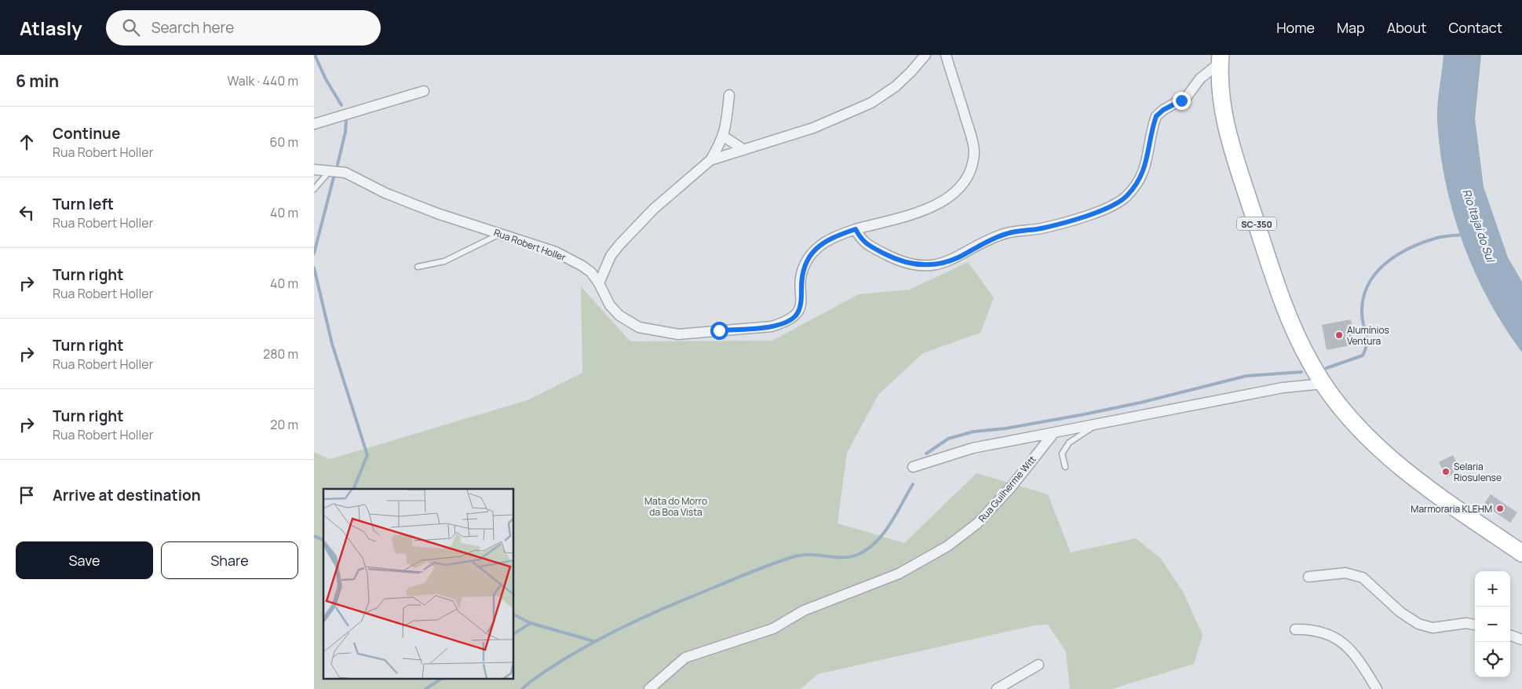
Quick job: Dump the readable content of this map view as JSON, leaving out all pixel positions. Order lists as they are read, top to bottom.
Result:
{
  "streets": {
    "main road": ["SC-350"],
    "street": ["Rua Robert Holler", "Rua Guilherme Witt"]
  },
  "water": ["Rio Itajaí do Sul"],
  "parks": ["Mata do Morro da Boa Vista"],
  "places": ["Alumínios Ventura", "Selaria Riosulense", "Marmoraria KLEHM"],
  "page": {
    "header": "Atlasly",
    "search": "Search here",
    "nav": [
      "Home",
      "Map",
      "About",
      "Contact"
    ],
    "heading": ["6 min", "Walk · 440 m"],
    "list": [
      ["Continue", "Rua Robert Holler", "60 m"],
      ["Turn left", "Rua Robert Holler", "40 m"],
      ["Turn right", "Rua Robert Holler", "40 m"],
      ["Turn right", "Rua Robert Holler", "280 m"],
      ["Turn right", "Rua Robert Holler", "20 m"],
      "Arrive at destination"
    ],
    "buttons": ["Save", "Share"],
    "map_buttons": ["+", "−"]
  }
}
